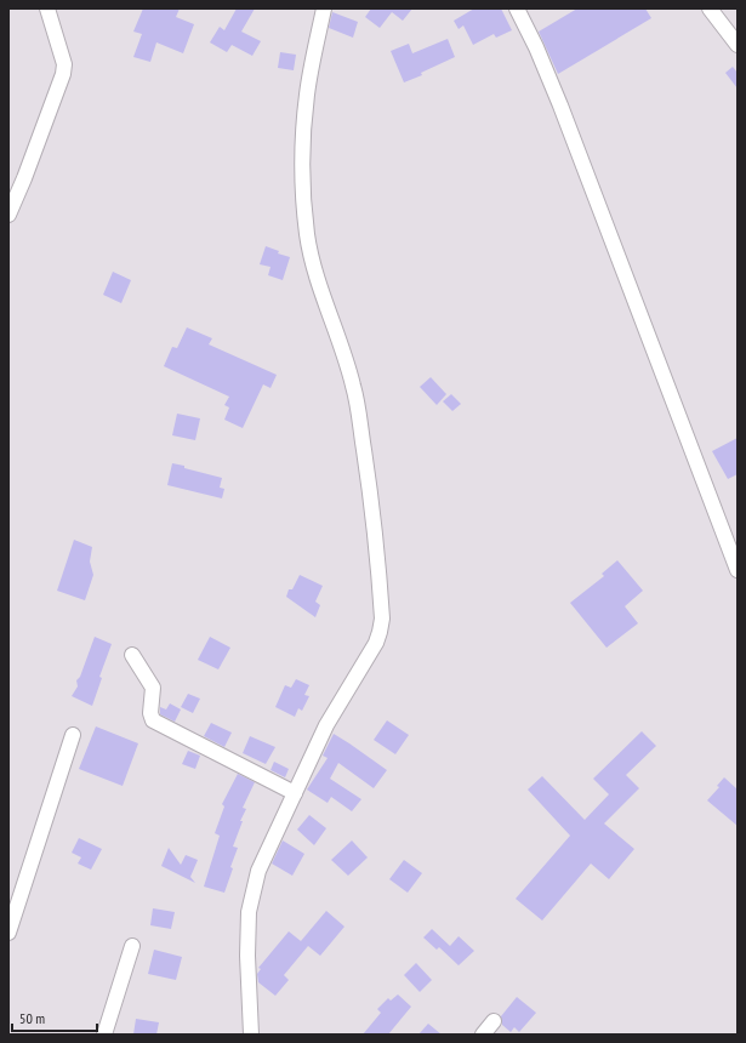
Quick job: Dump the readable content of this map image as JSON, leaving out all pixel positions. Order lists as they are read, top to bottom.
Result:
{
  "scale_bar": "50 m"
}
